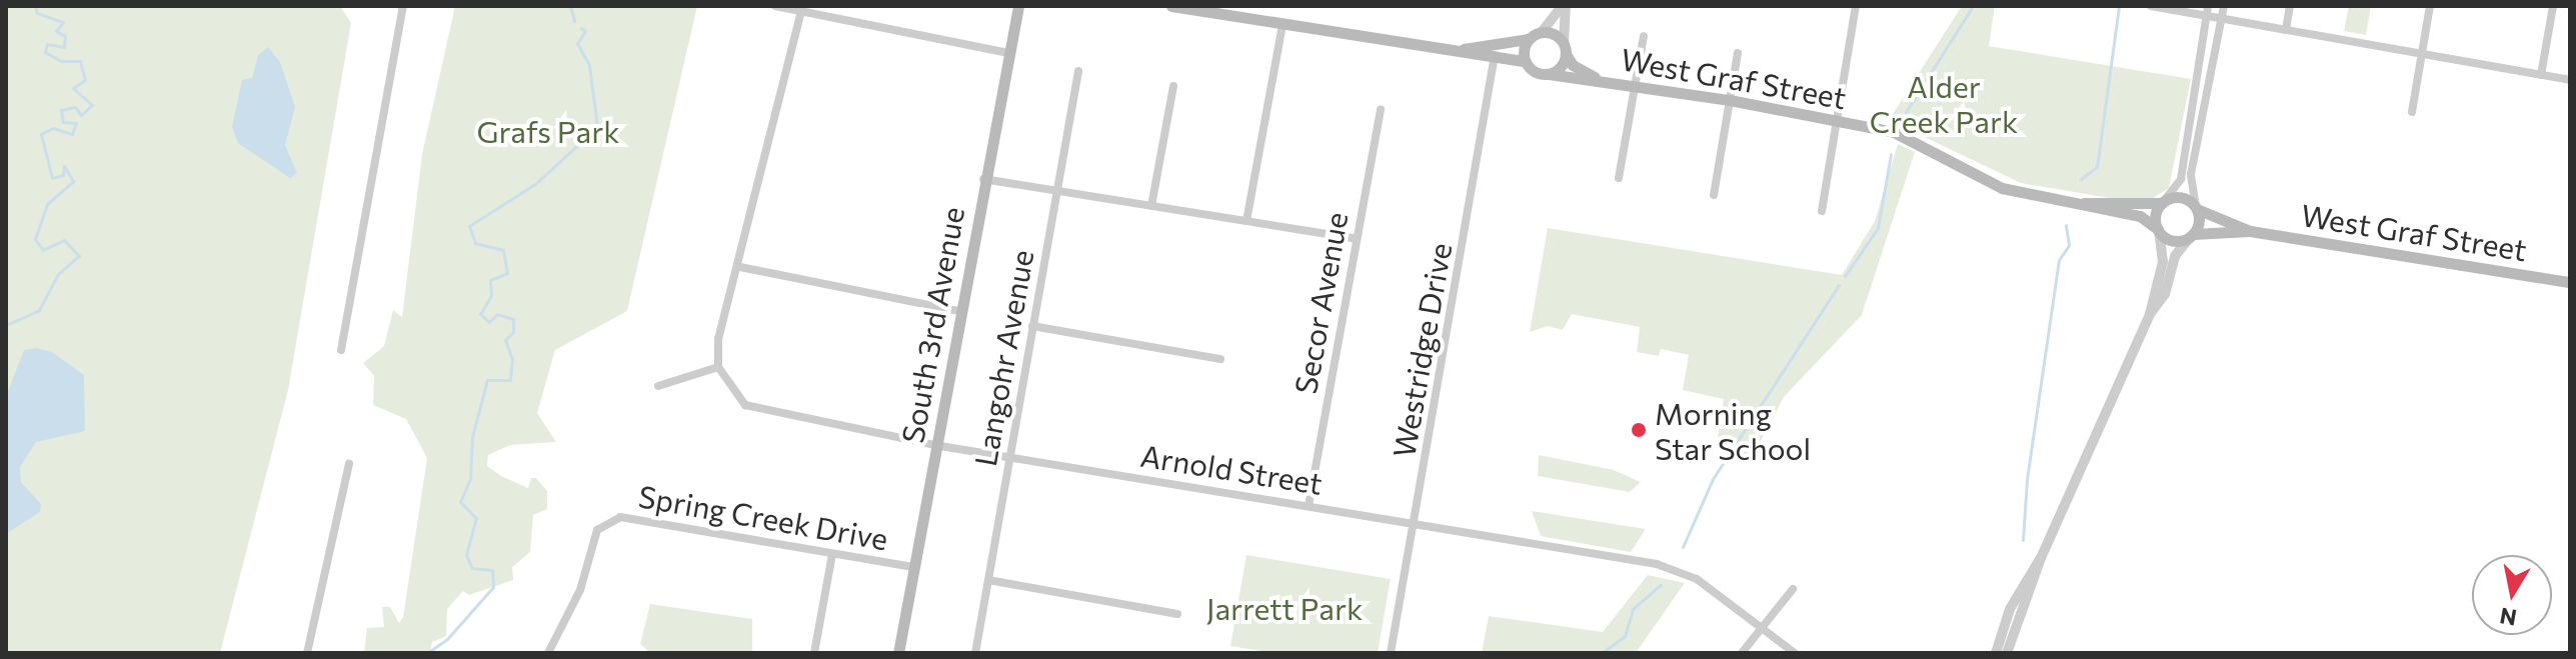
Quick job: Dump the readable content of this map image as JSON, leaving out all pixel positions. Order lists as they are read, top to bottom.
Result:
{
  "streets": {
    "main road": ["West Graf Street", "South 3rd Avenue"],
    "street": [
      "Secor Avenue",
      "Westridge Drive",
      "Langohr Avenue",
      "Arnold Street",
      "Spring Creek Drive"
    ]
  },
  "crossings": [
    ["Secor Avenue", "Arnold Street"],
    ["South 3rd Avenue", "Arnold Street"],
    ["South 3rd Avenue", "Spring Creek Drive"],
    ["Westridge Drive", "Arnold Street"],
    ["Langohr Avenue", "Arnold Street"]
  ],
  "parks": ["Alder Creek Park", "Grafs Park", "Jarrett Park"],
  "places": ["Morning Star School"],
  "north": "bottom"
}
